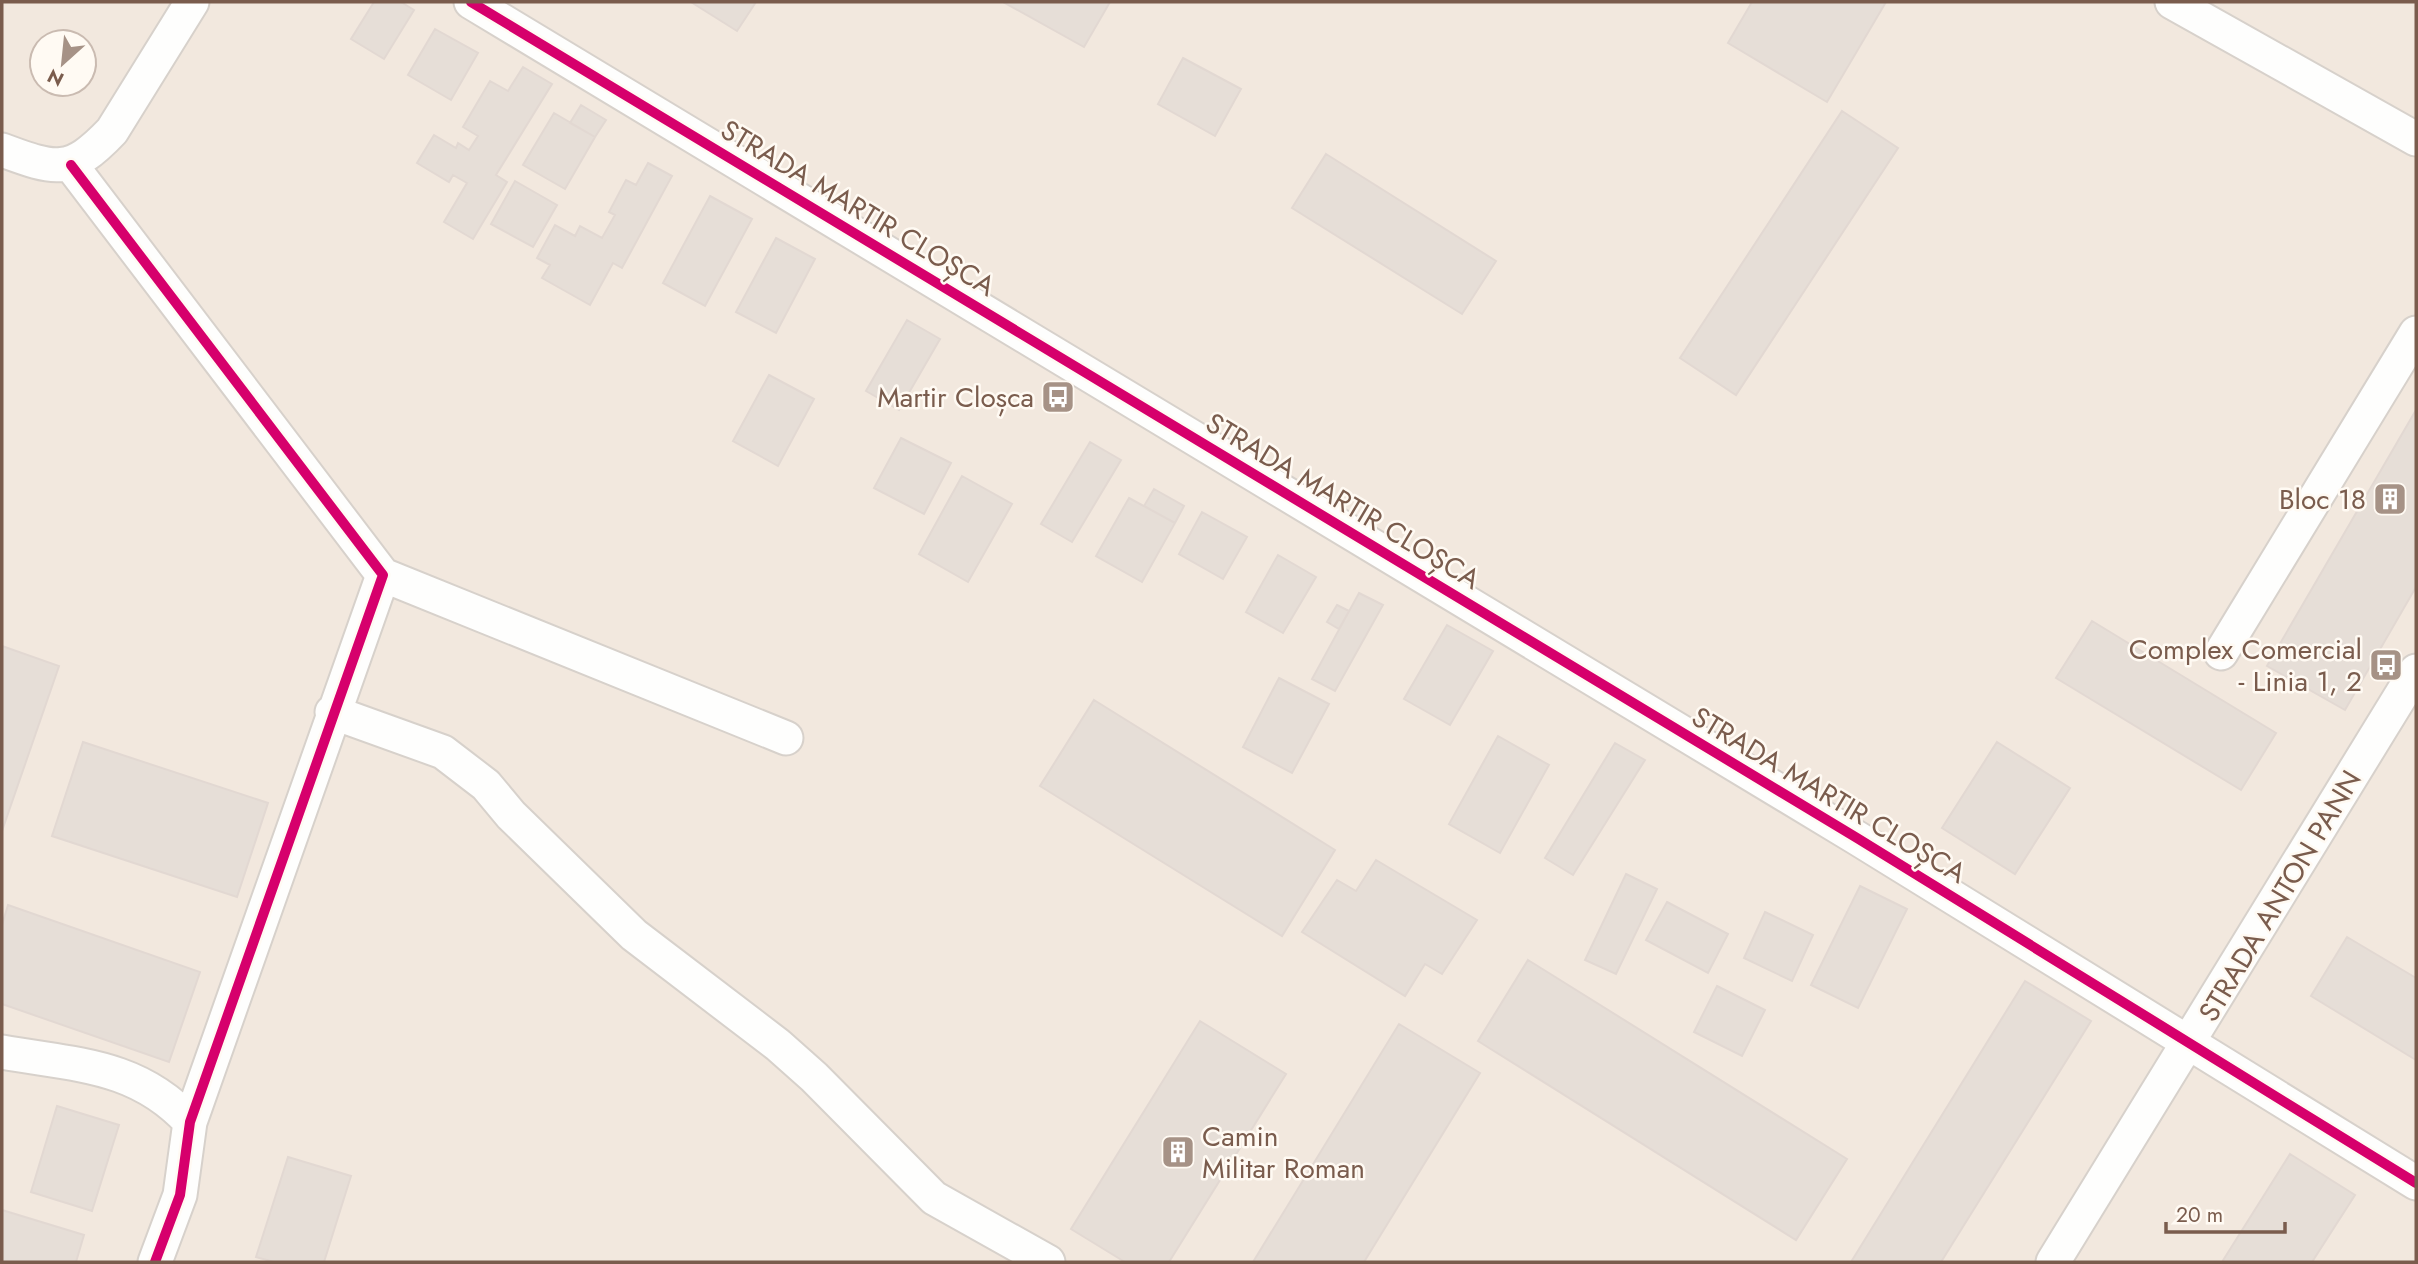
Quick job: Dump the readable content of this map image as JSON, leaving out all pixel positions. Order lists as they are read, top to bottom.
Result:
{
  "streets": {
    "street": ["STRADA MARTIR CLOȘCA", "STRADA ANTON PANN"]
  },
  "crossings": [
    ["STRADA MARTIR CLOȘCA", "STRADA ANTON PANN"]
  ],
  "places": {
    "bus stop": ["Martir Cloșca", "Complex Comercial - Linia 1, 2"],
    "building": ["Bloc 18", "Camin Militar Roman"]
  },
  "scale_bar": "20 m",
  "north": "bottom left"
}
